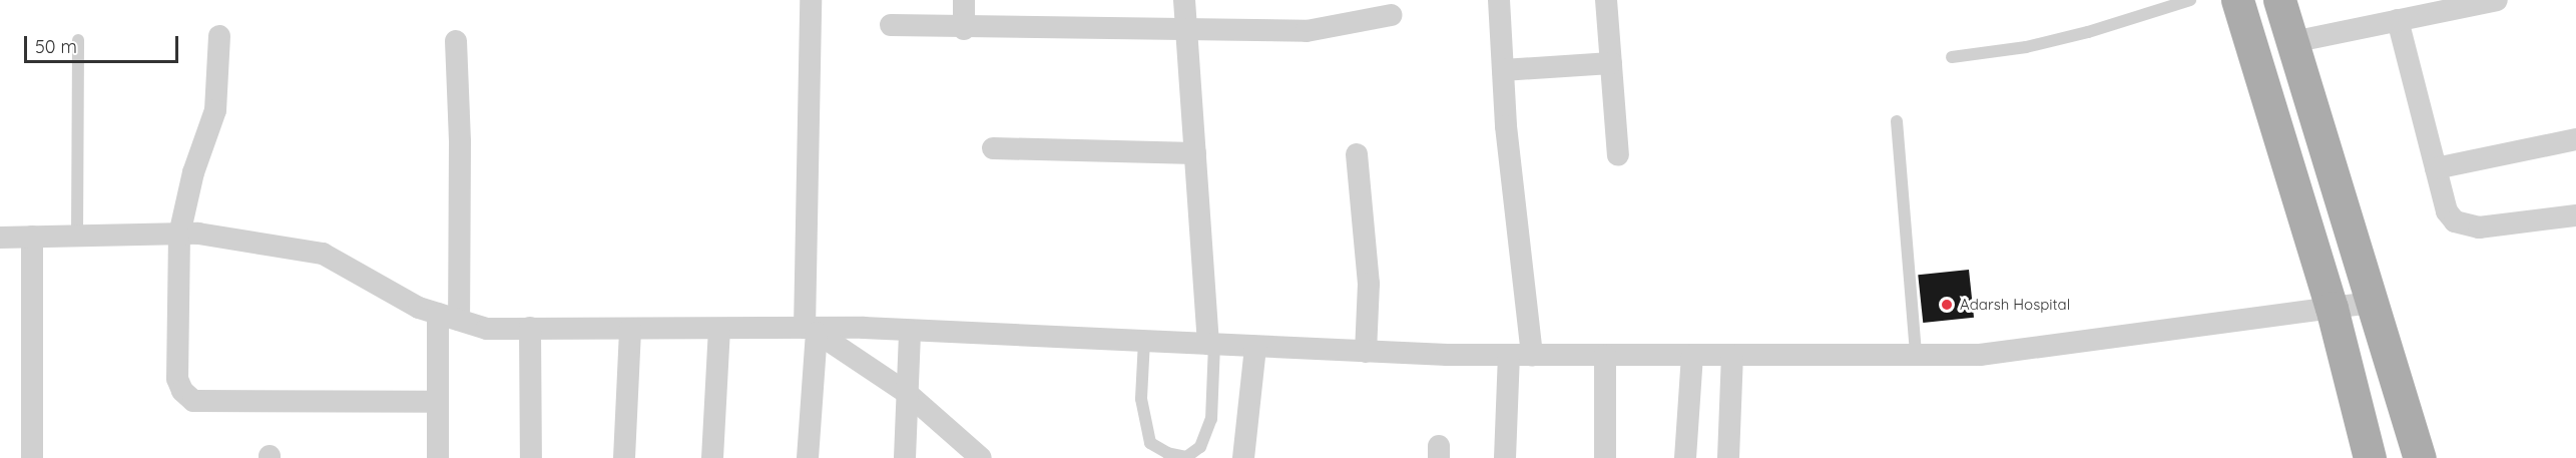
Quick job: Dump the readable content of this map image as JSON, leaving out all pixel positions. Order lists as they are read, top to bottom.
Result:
{
  "places": ["Adarsh Hospital"],
  "scale_bar": "50 m"
}
